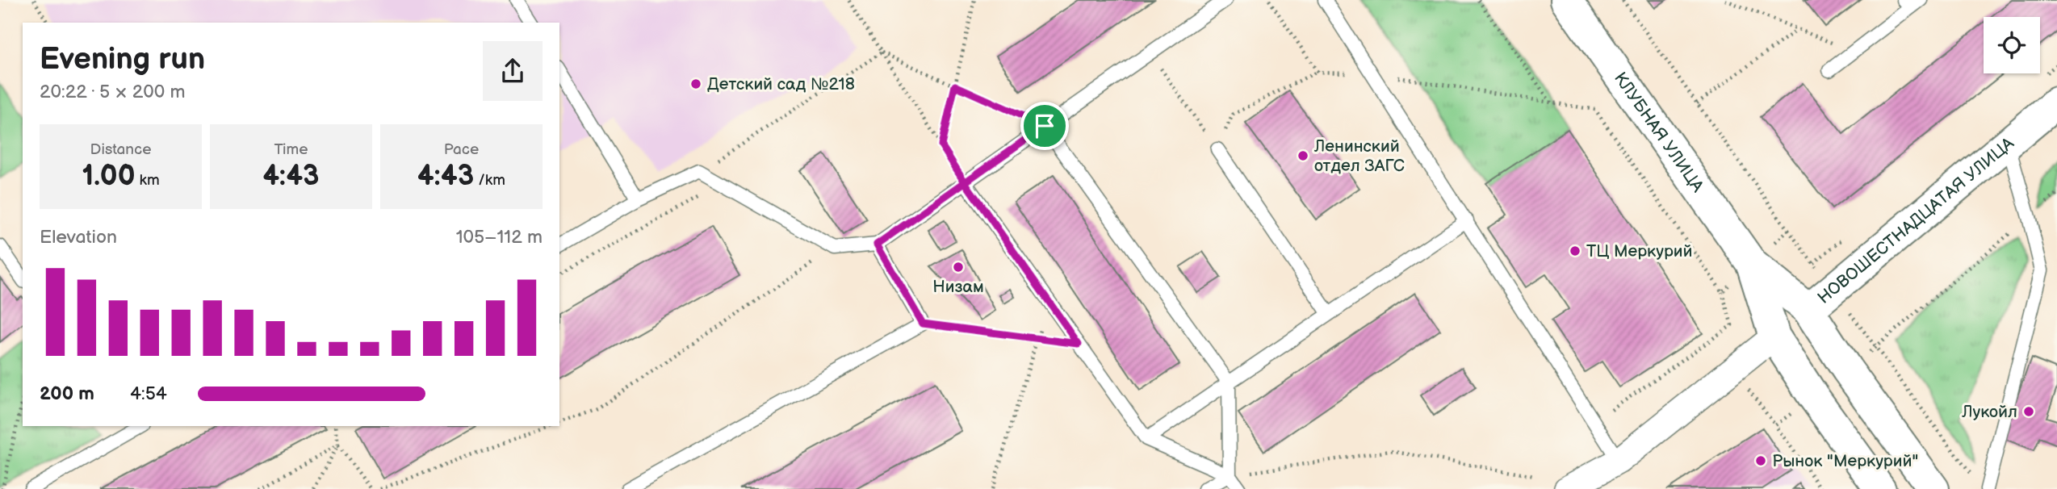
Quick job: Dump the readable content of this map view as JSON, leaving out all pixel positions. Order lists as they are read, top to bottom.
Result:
{
  "streets": {
    "main road": ["КЛУБНАЯ УЛИЦА", "НОВОШЕСТНАДЦАТАЯ УЛИЦА"]
  },
  "crossings": [
    ["КЛУБНАЯ УЛИЦА", "НОВОШЕСТНАДЦАТАЯ УЛИЦА"]
  ],
  "places": [
    "Детский сад №218",
    "Ленинский отдел ЗАГС",
    "ТЦ Меркурий",
    "Низам",
    "Лукойл",
    "Рынок \"Меркурий\""
  ],
  "page": {
    "heading": ["Evening run", "20:22 · 5 × 200 m"],
    "stats": [
      ["Distance", "1.00 km"],
      ["Time", "4:43"],
      ["Pace", "4:43 /km"]
    ],
    "chart": ["Elevation", "105–112 m"],
    "list": [
      {
        "name": "200 m",
        "note": "4:54"
      }
    ]
  }
}
